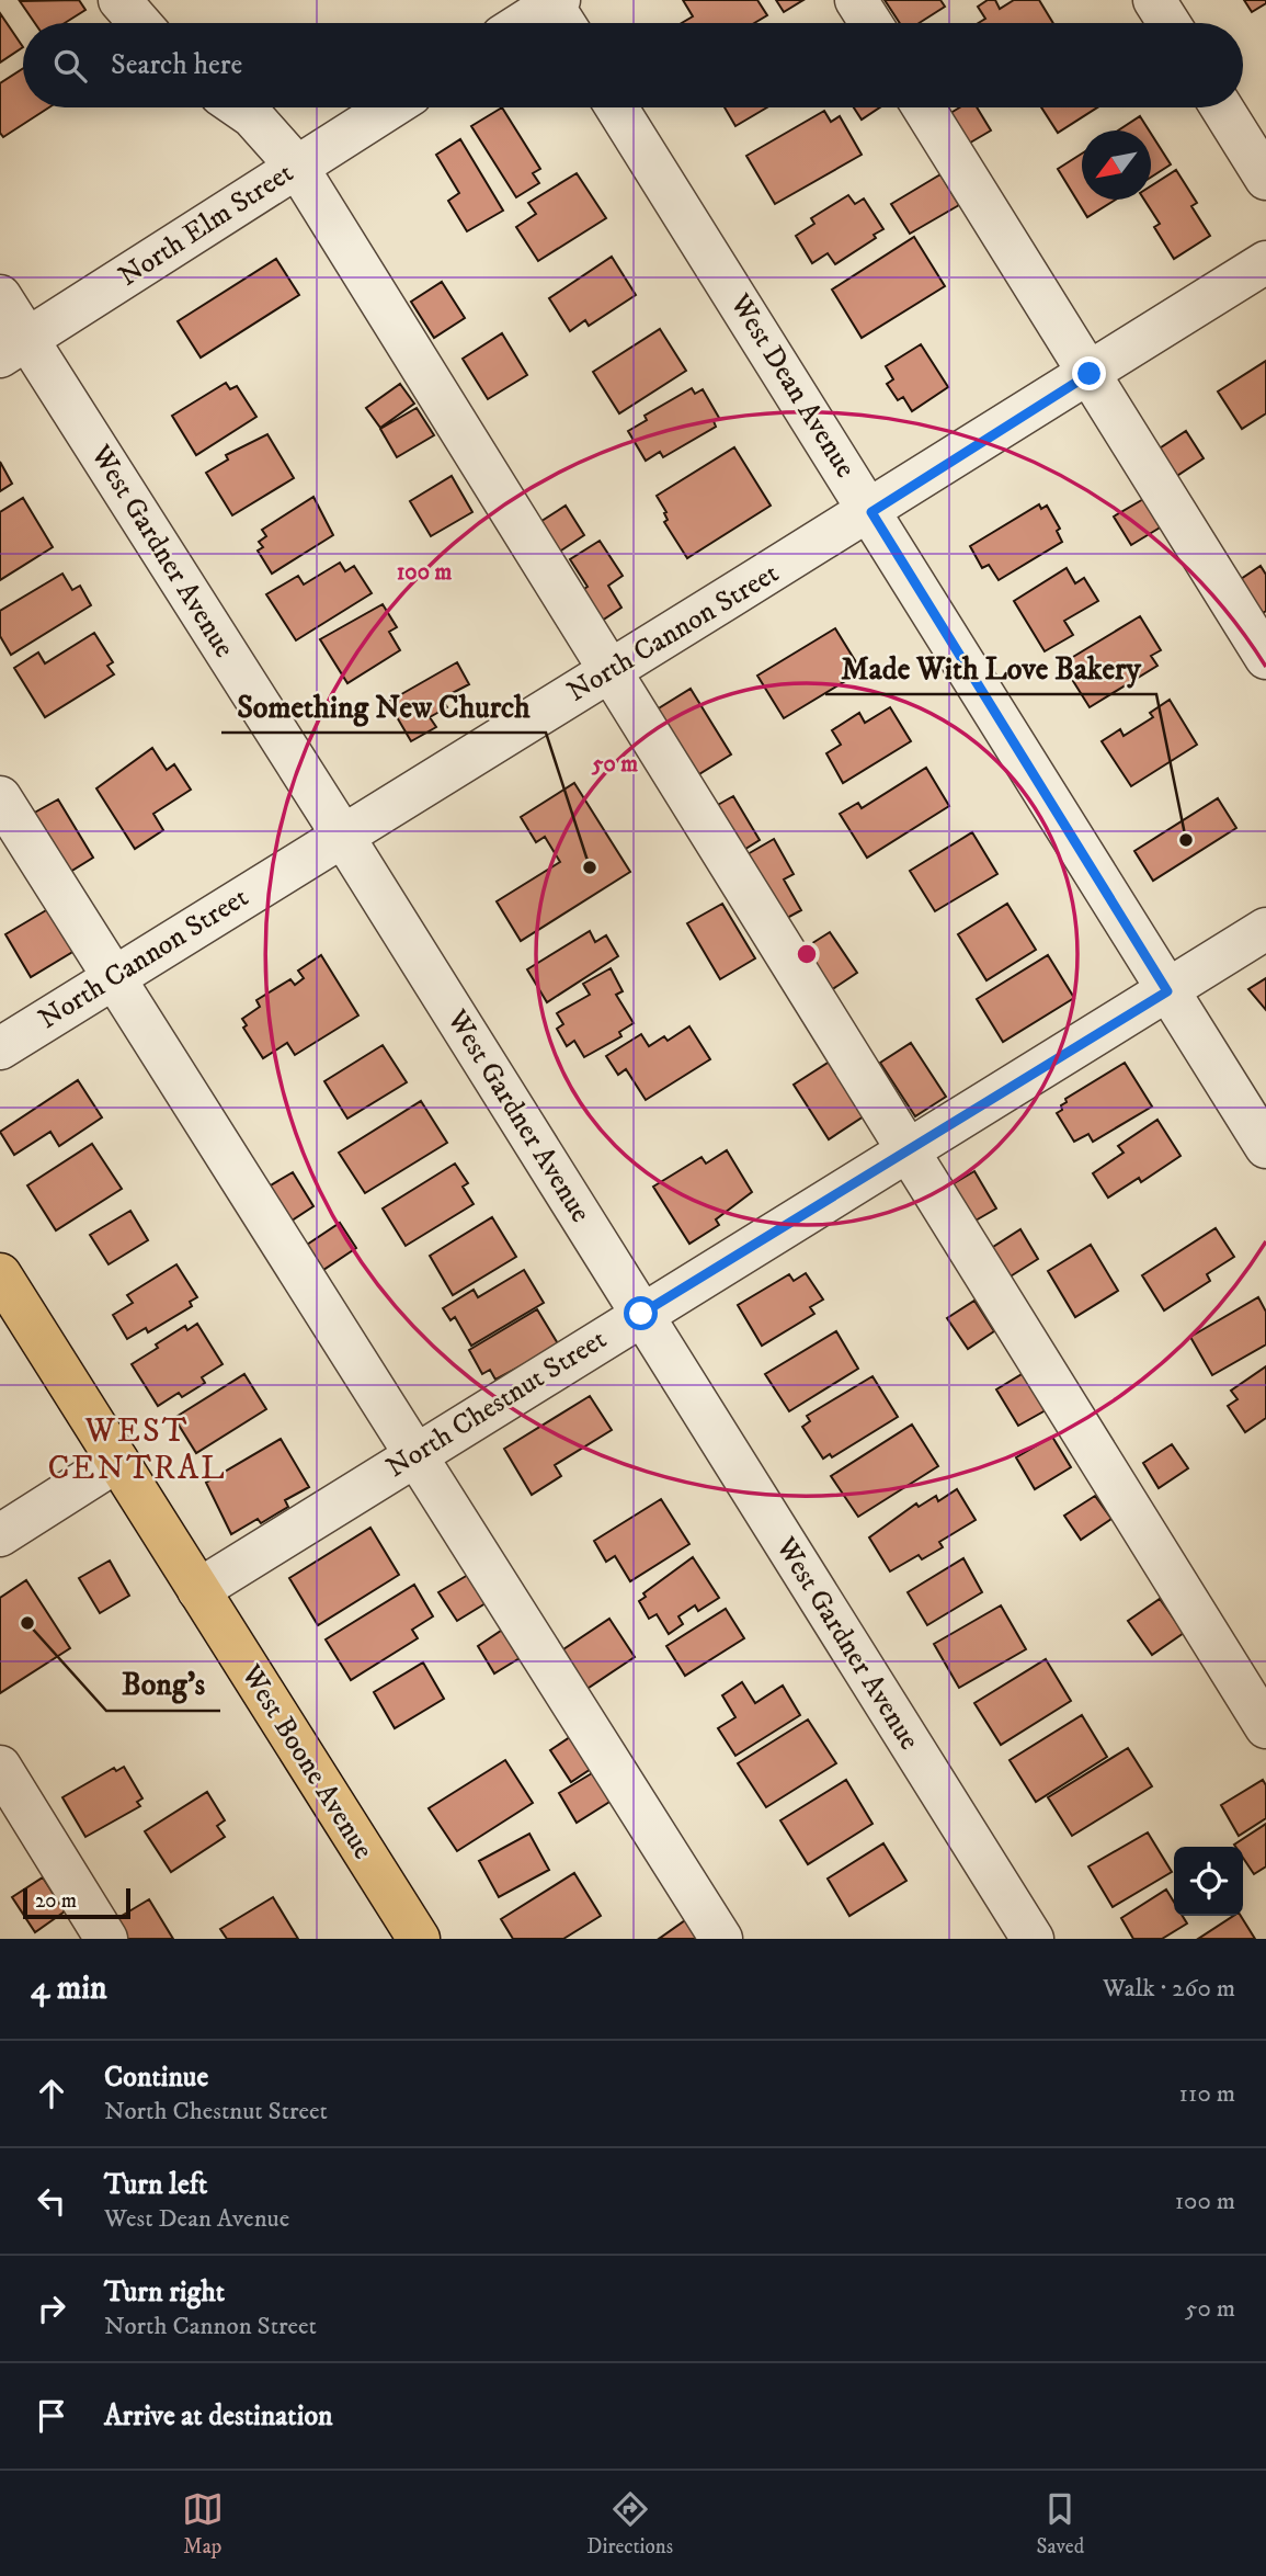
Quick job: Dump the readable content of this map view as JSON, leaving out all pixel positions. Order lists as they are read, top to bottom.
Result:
{
  "streets": {
    "main road": ["West Boone Avenue"],
    "street": [
      "North Elm Street",
      "West Dean Avenue",
      "West Gardner Avenue",
      "North Cannon Street",
      "North Chestnut Street"
    ]
  },
  "crossings": [
    ["North Elm Street", "West Gardner Avenue"],
    ["West Dean Avenue", "North Cannon Street"],
    ["West Dean Avenue", "North Chestnut Street"],
    ["West Gardner Avenue", "North Cannon Street"],
    ["West Gardner Avenue", "North Chestnut Street"],
    ["North Chestnut Street", "West Boone Avenue"]
  ],
  "districts": ["WEST CENTRAL"],
  "places": ["Made With Love Bakery", "Something New Church", "Bong's"],
  "scale_bar": "20 m",
  "north": "bottom left",
  "page": {
    "search": "Search here",
    "scale": "20 m",
    "heading": ["4 min", "Walk · 260 m"],
    "list": [
      ["Continue", "North Chestnut Street", "110 m"],
      ["Turn left", "West Dean Avenue", "100 m"],
      ["Turn right", "North Cannon Street", "50 m"],
      "Arrive at destination"
    ],
    "nav": ["Map", "Directions", "Saved"]
  },
  "rings": ["100 m", "50 m"]
}
